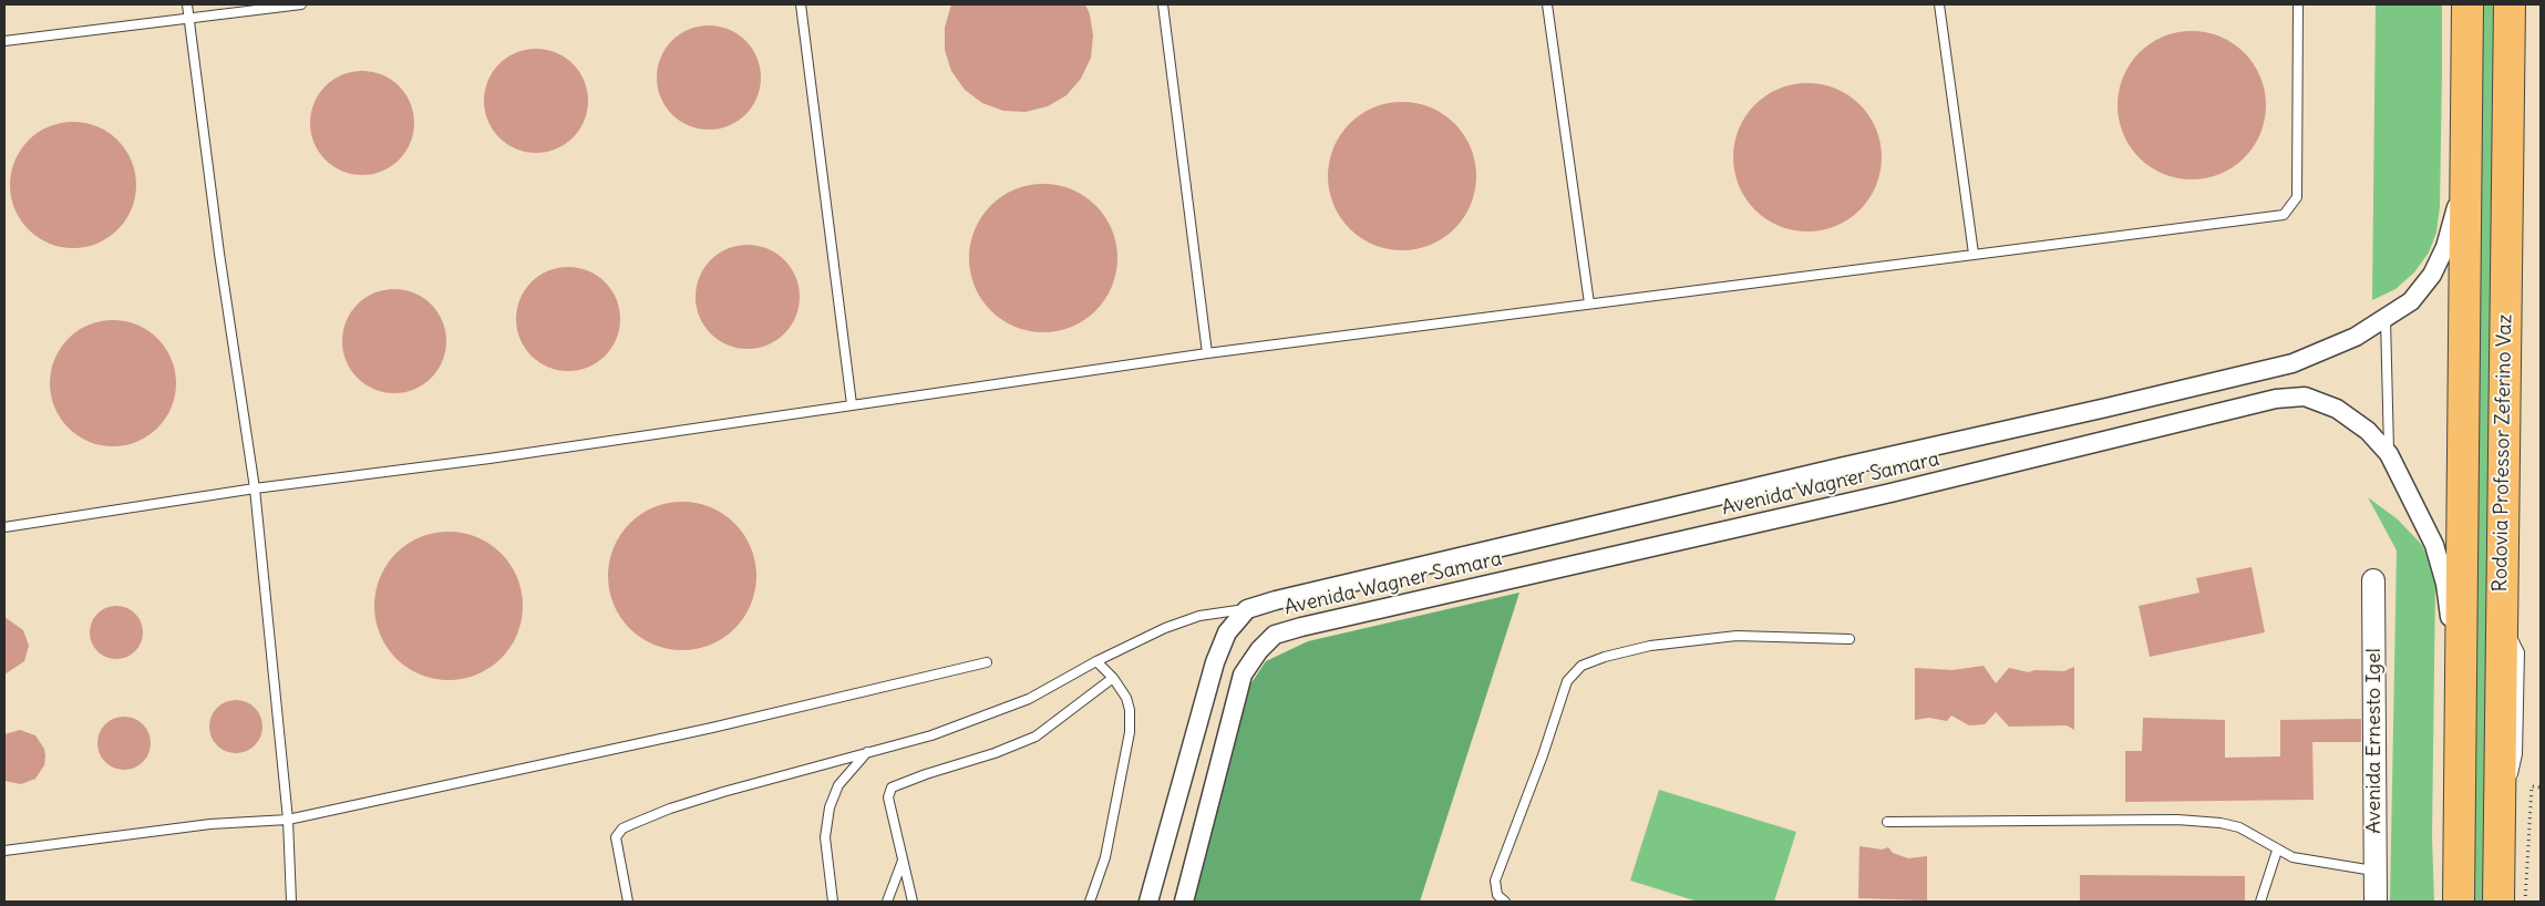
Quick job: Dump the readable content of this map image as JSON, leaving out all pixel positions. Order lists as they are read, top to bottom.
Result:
{
  "streets": {
    "highway": ["Rodovia Professor Zeferino Vaz"],
    "street": ["Avenida Wagner Samara", "Avenida Ernesto Igel"]
  },
  "crossings": [
    ["Rodovia Professor Zeferino Vaz", "Avenida Wagner Samara"]
  ]
}
